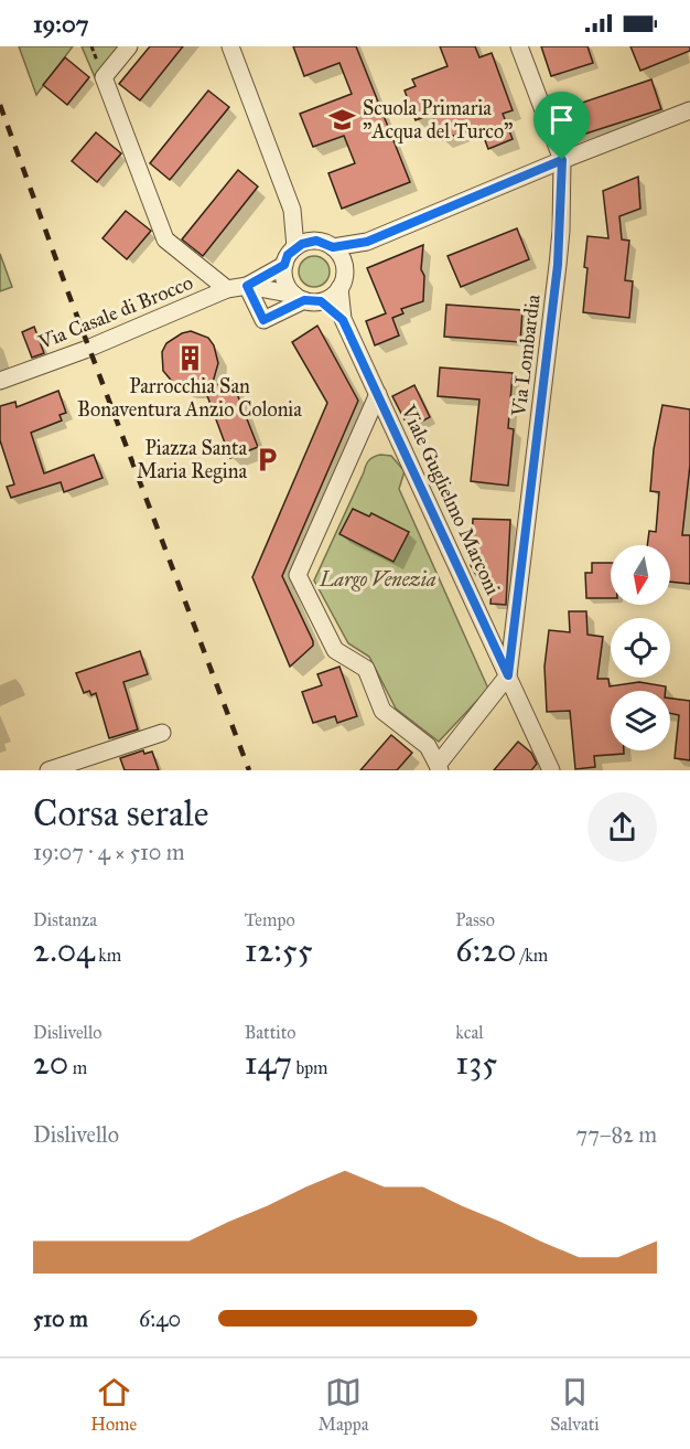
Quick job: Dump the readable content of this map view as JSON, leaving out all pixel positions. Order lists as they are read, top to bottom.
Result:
{
  "streets": {
    "street": ["Via Casale di Brocco", "Via Lombardia", "Viale Guglielmo Marconi"]
  },
  "crossings": [
    ["Via Lombardia", "Viale Guglielmo Marconi"]
  ],
  "parks": ["Largo Venezia"],
  "places": {
    "school or university": ["Scuola Primaria \"Acqua del Turco\""],
    "building": ["Parrocchia San Bonaventura Anzio Colonia"],
    "parking": ["Piazza Santa Maria Regina"]
  },
  "north": "bottom",
  "page": {
    "status": "19:07",
    "heading": ["Corsa serale", "19:07 · 4 × 510 m"],
    "stats": [
      ["Distanza", "2.04 km"],
      ["Tempo", "12:55"],
      ["Passo", "6:20 /km"],
      ["Dislivello", "20 m"],
      ["Battito", "147 bpm"],
      ["kcal", "135"]
    ],
    "chart": ["Dislivello", "77–82 m"],
    "list": [
      {
        "name": "510 m",
        "note": "6:40"
      }
    ],
    "tabs": ["Home", "Mappa", "Salvati"]
  }
}
